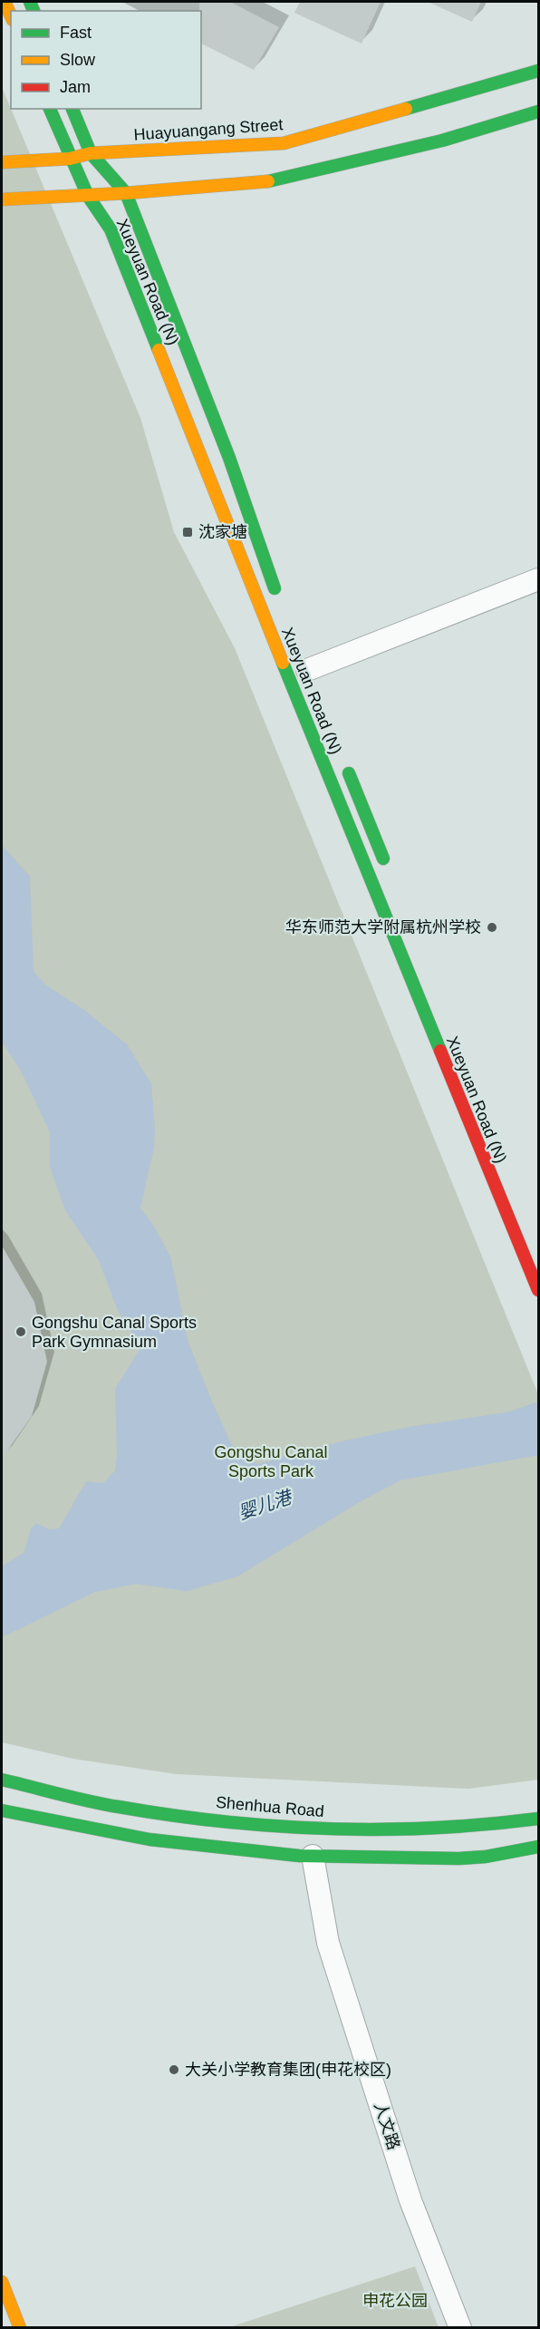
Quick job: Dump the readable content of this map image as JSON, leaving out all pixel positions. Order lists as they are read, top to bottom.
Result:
{
  "streets": {
    "main road": ["Huayuangang Street", "Xueyuan Road (N)", "Shenhua Road"],
    "street": ["人文路"]
  },
  "crossings": [
    ["Huayuangang Street", "Xueyuan Road (N)"]
  ],
  "water": ["婴儿港"],
  "parks": ["Gongshu Canal Sports Park", "申花公园"],
  "places": {
    "transit": ["沈家塘"],
    "other": ["华东师范大学附属杭州学校", "Gongshu Canal Sports Park Gymnasium", "大关小学教育集团(申花校区)"]
  },
  "legend": ["Fast", "Slow", "Jam"]
}
